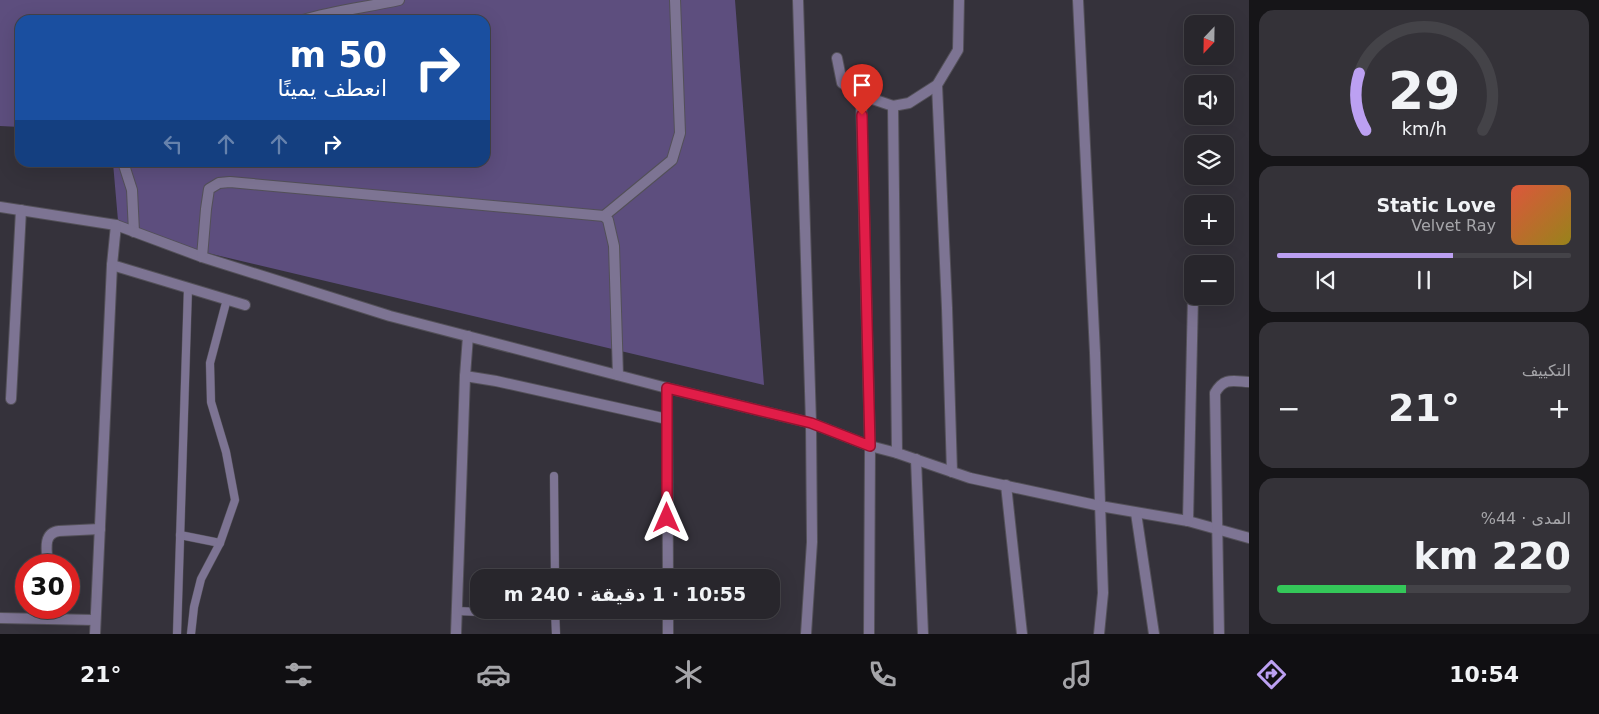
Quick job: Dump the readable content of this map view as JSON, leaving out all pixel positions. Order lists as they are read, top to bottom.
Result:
{
  "north": "bottom",
  "page": {
    "map_buttons": ["+", "−"],
    "turn": ["50 m", "انعطف يمينًا"],
    "song": ["Static Love", "Velvet Ray"],
    "tile": [
      "التكييف",
      ["المدى · 44%", "220 km"]
    ],
    "heat": ["−", "21°", "+"],
    "limit": "30",
    "trip": "10:55 · 1 دقيقة · 240 m",
    "tabs": ["10:54", "21°"],
    "gauge": ["29", "km/h"]
  }
}
